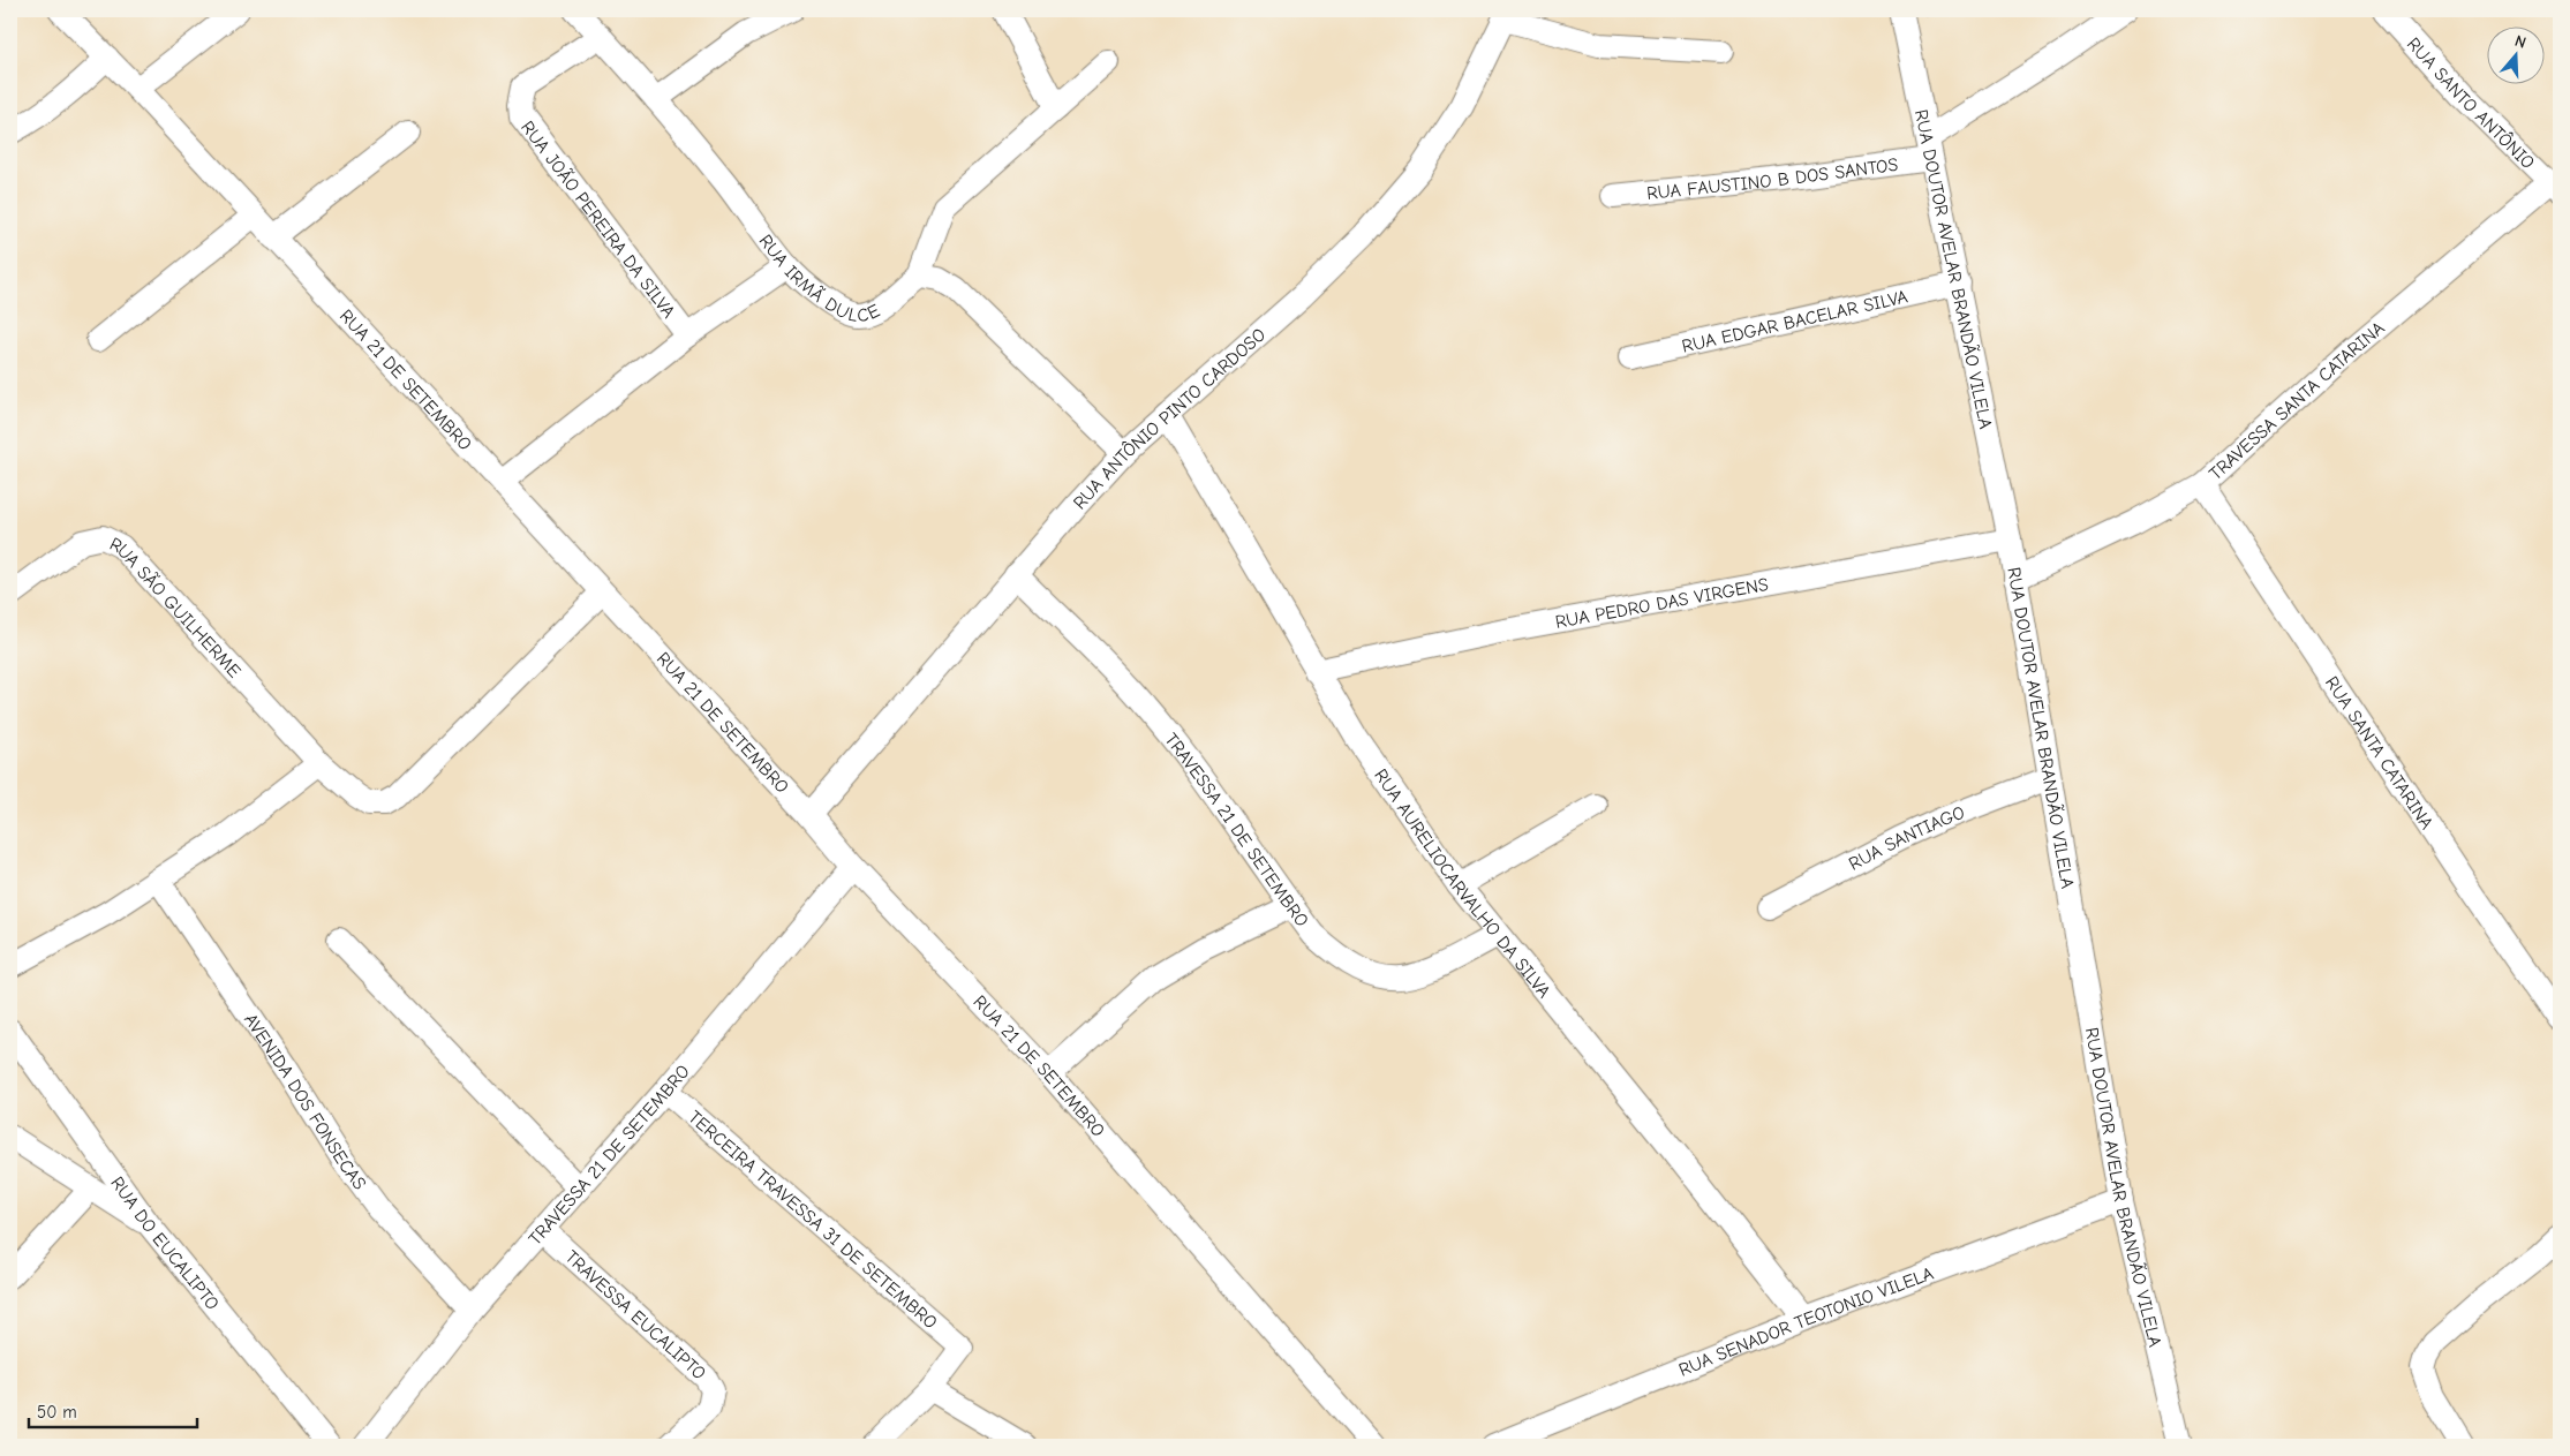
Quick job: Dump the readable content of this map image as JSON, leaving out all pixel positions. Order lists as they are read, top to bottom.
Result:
{
  "streets": {
    "street": [
      "RUA SANTO ANTÔNIO",
      "RUA FAUSTINO B DOS SANTOS",
      "RUA JOÃO PEREIRA DA SILVA",
      "RUA IRMÃ DULCE",
      "RUA DOUTOR AVELAR BRANDÃO VILELA",
      "RUA EDGAR BACELAR SILVA",
      "RUA 21 DE SETEMBRO",
      "TRAVESSA SANTA CATARINA",
      "RUA ANTÔNIO PINTO CARDOSO",
      "RUA PEDRO DAS VIRGENS",
      "RUA SÃO GUILHERME",
      "RUA SANTA CATARINA",
      "TRAVESSA 21 DE SETEMBRO",
      "RUA SANTIAGO",
      "RUA AURELIOCARVALHO DA SILVA",
      "AVENIDA DOS FONSECAS",
      "TERCEIRA TRAVESSA 31 DE SETEMBRO",
      "RUA DO EUCALIPTO",
      "TRAVESSA EUCALIPTO",
      "RUA SENADOR TEOTONIO VILELA"
    ]
  },
  "crossings": [
    ["RUA SANTO ANTÔNIO", "TRAVESSA SANTA CATARINA"],
    ["RUA FAUSTINO B DOS SANTOS", "RUA DOUTOR AVELAR BRANDÃO VILELA"],
    ["RUA JOÃO PEREIRA DA SILVA", "RUA IRMÃ DULCE"],
    ["RUA JOÃO PEREIRA DA SILVA", "RUA 21 DE SETEMBRO"],
    ["RUA DOUTOR AVELAR BRANDÃO VILELA", "RUA EDGAR BACELAR SILVA"],
    ["RUA DOUTOR AVELAR BRANDÃO VILELA", "TRAVESSA SANTA CATARINA"],
    ["RUA DOUTOR AVELAR BRANDÃO VILELA", "RUA PEDRO DAS VIRGENS"],
    ["RUA DOUTOR AVELAR BRANDÃO VILELA", "RUA SANTIAGO"],
    ["RUA DOUTOR AVELAR BRANDÃO VILELA", "RUA SENADOR TEOTONIO VILELA"],
    ["RUA 21 DE SETEMBRO", "RUA ANTÔNIO PINTO CARDOSO"],
    ["RUA 21 DE SETEMBRO", "RUA SÃO GUILHERME"],
    ["RUA 21 DE SETEMBRO", "TRAVESSA 21 DE SETEMBRO"],
    ["TRAVESSA SANTA CATARINA", "RUA SANTA CATARINA"],
    ["RUA ANTÔNIO PINTO CARDOSO", "TRAVESSA 21 DE SETEMBRO"],
    ["RUA ANTÔNIO PINTO CARDOSO", "RUA AURELIOCARVALHO DA SILVA"],
    ["RUA PEDRO DAS VIRGENS", "RUA AURELIOCARVALHO DA SILVA"],
    ["TRAVESSA 21 DE SETEMBRO", "RUA AURELIOCARVALHO DA SILVA"],
    ["TRAVESSA 21 DE SETEMBRO", "AVENIDA DOS FONSECAS"],
    ["TRAVESSA 21 DE SETEMBRO", "TERCEIRA TRAVESSA 31 DE SETEMBRO"],
    ["TRAVESSA 21 DE SETEMBRO", "TRAVESSA EUCALIPTO"],
    ["RUA AURELIOCARVALHO DA SILVA", "RUA SENADOR TEOTONIO VILELA"]
  ],
  "scale_bar": "50 m",
  "north": "top"
}
